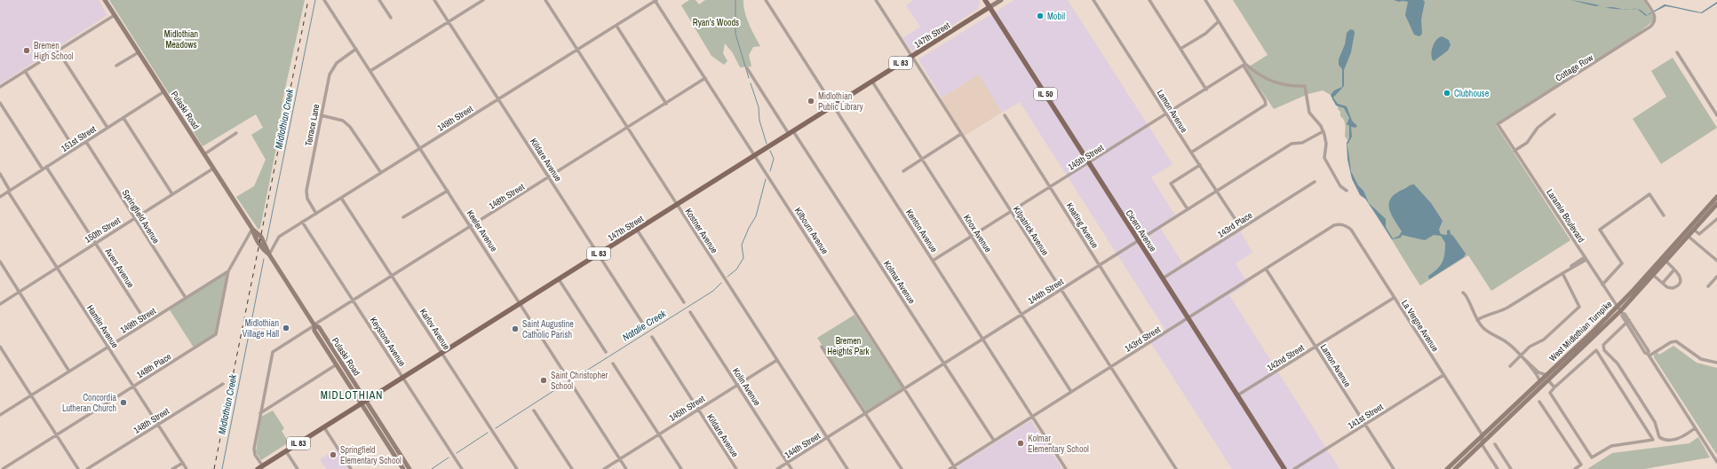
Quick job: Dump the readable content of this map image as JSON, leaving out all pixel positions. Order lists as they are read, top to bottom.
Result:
{
  "streets": {
    "main road": [
      "147th Street",
      "IL 83",
      "IL 50",
      "Pulaski Road",
      "Cicero Avenue",
      "West Midlothian Turnpike"
    ],
    "street": [
      "Cottage Row",
      "Lamon Avenue",
      "149th Street",
      "Terrace Lane",
      "151st Street",
      "145th Street",
      "Kildare Avenue",
      "148th Street",
      "Laramie Boulevard",
      "Springfield Avenue",
      "143rd Place",
      "Keating Avenue",
      "150th Street",
      "Keeler Avenue",
      "Kostner Avenue",
      "Kilbourn Avenue",
      "Kenton Avenue",
      "Kilpatrick Avenue",
      "Knox Avenue",
      "Avers Avenue",
      "Kolmar Avenue",
      "144th Street",
      "La Vergne Avenue",
      "Hamlin Avenue",
      "Karlov Avenue",
      "143rd Street",
      "Keystone Avenue",
      "142nd Street",
      "148th Place",
      "Kolin Avenue",
      "141st Street"
    ]
  },
  "crossings": [
    ["147th Street", "Pulaski Road"],
    ["147th Street", "Kildare Avenue"],
    ["147th Street", "Keeler Avenue"],
    ["147th Street", "Kostner Avenue"],
    ["147th Street", "Kilbourn Avenue"],
    ["147th Street", "Kenton Avenue"],
    ["147th Street", "Kilpatrick Avenue"],
    ["147th Street", "Cicero Avenue"],
    ["147th Street", "Knox Avenue"],
    ["147th Street", "Kolmar Avenue"],
    ["147th Street", "Karlov Avenue"],
    ["147th Street", "Keystone Avenue"],
    ["Cottage Row", "Laramie Boulevard"],
    ["Pulaski Road", "149th Street"],
    ["Pulaski Road", "151st Street"],
    ["Pulaski Road", "148th Street"],
    ["Pulaski Road", "150th Street"],
    ["Pulaski Road", "148th Place"],
    ["Lamon Avenue", "145th Street"],
    ["Lamon Avenue", "143rd Place"],
    ["Lamon Avenue", "144th Street"],
    ["Lamon Avenue", "143rd Street"],
    ["Lamon Avenue", "142nd Street"],
    ["Lamon Avenue", "141st Street"],
    ["149th Street", "Terrace Lane"],
    ["149th Street", "Kildare Avenue"],
    ["149th Street", "Springfield Avenue"],
    ["149th Street", "Keeler Avenue"],
    ["149th Street", "Kostner Avenue"],
    ["149th Street", "Kilbourn Avenue"],
    ["149th Street", "Avers Avenue"],
    ["149th Street", "Hamlin Avenue"],
    ["149th Street", "Karlov Avenue"],
    ["149th Street", "Keystone Avenue"],
    ["149th Street", "148th Place"],
    ["Terrace Lane", "Keeler Avenue"],
    ["151st Street", "Springfield Avenue"],
    ["151st Street", "Avers Avenue"],
    ["151st Street", "Hamlin Avenue"],
    ["145th Street", "Kildare Avenue"],
    ["145th Street", "Keating Avenue"],
    ["145th Street", "Keeler Avenue"],
    ["145th Street", "Kostner Avenue"],
    ["145th Street", "Kenton Avenue"],
    ["145th Street", "Kilpatrick Avenue"],
    ["145th Street", "Cicero Avenue"],
    ["145th Street", "Knox Avenue"],
    ["145th Street", "Kolin Avenue"],
    ["Kildare Avenue", "148th Street"],
    ["148th Street", "Keeler Avenue"],
    ["148th Street", "Kostner Avenue"],
    ["148th Street", "Kilbourn Avenue"],
    ["148th Street", "Hamlin Avenue"],
    ["148th Street", "Karlov Avenue"],
    ["148th Street", "Keystone Avenue"],
    ["Laramie Boulevard", "West Midlothian Turnpike"],
    ["Springfield Avenue", "150th Street"],
    ["143rd Place", "Cicero Avenue"],
    ["Keating Avenue", "144th Street"],
    ["Keating Avenue", "143rd Street"],
    ["150th Street", "Avers Avenue"],
    ["150th Street", "Hamlin Avenue"],
    ["Kostner Avenue", "144th Street"],
    ["Kilbourn Avenue", "144th Street"],
    ["Kilbourn Avenue", "143rd Street"],
    ["Kenton Avenue", "144th Street"],
    ["Kenton Avenue", "143rd Street"],
    ["Kilpatrick Avenue", "144th Street"],
    ["Kilpatrick Avenue", "143rd Street"],
    ["Cicero Avenue", "144th Street"],
    ["Cicero Avenue", "143rd Street"],
    ["Cicero Avenue", "142nd Street"],
    ["Knox Avenue", "144th Street"],
    ["Knox Avenue", "143rd Street"],
    ["Kolmar Avenue", "144th Street"],
    ["Kolmar Avenue", "143rd Street"],
    ["144th Street", "Kolin Avenue"],
    ["La Vergne Avenue", "West Midlothian Turnpike"],
    ["La Vergne Avenue", "143rd Street"],
    ["La Vergne Avenue", "142nd Street"],
    ["La Vergne Avenue", "141st Street"],
    ["Hamlin Avenue", "148th Place"]
  ],
  "districts": ["MIDLOTHIAN"],
  "water": ["Midlothian Creek", "Natalie Creek"],
  "parks": ["Ryan's Woods", "Midlothian Meadows", "Bremen Heights Park"],
  "places": [
    "Mobil",
    "Bremen High School",
    "Clubhouse",
    "Midlothian Public Library",
    "Midlothian Village Hall",
    "Saint Augustine Catholic Parish",
    "Saint Christopher School",
    "Concordia Lutheran Church",
    "Kolmar Elementary School",
    "Springfield Elementary School"
  ]
}
